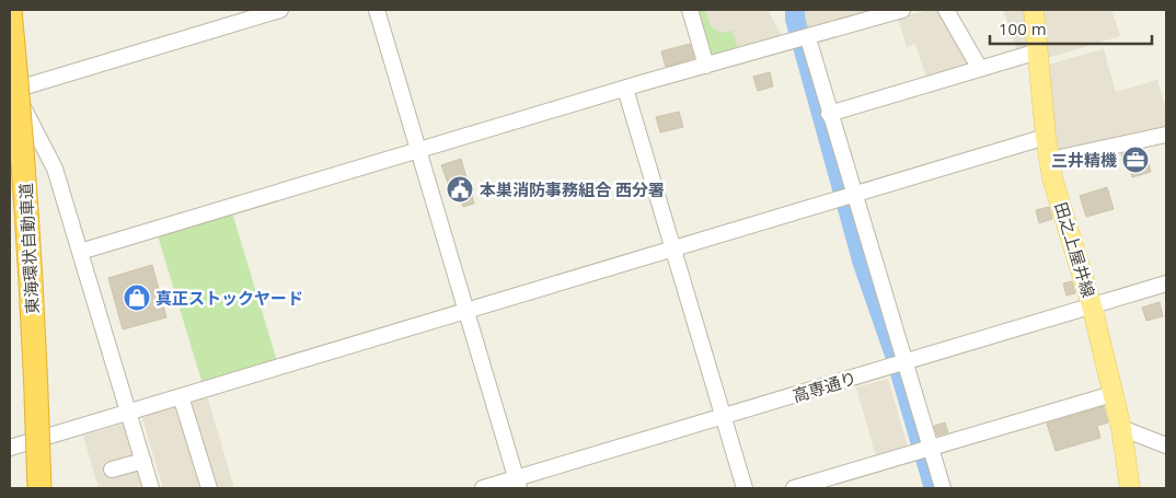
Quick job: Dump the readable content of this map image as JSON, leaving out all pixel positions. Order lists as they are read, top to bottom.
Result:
{
  "streets": {
    "highway": ["東海環状自動車道"],
    "main road": ["田之上屋井線"],
    "street": ["高専通り"]
  },
  "crossings": [
    ["田之上屋井線", "高専通り"]
  ],
  "places": {
    "office": ["三井精機"],
    "public building": ["本巣消防事務組合 西分署"],
    "shop": ["真正ストックヤード"]
  },
  "scale_bar": "100 m"
}
